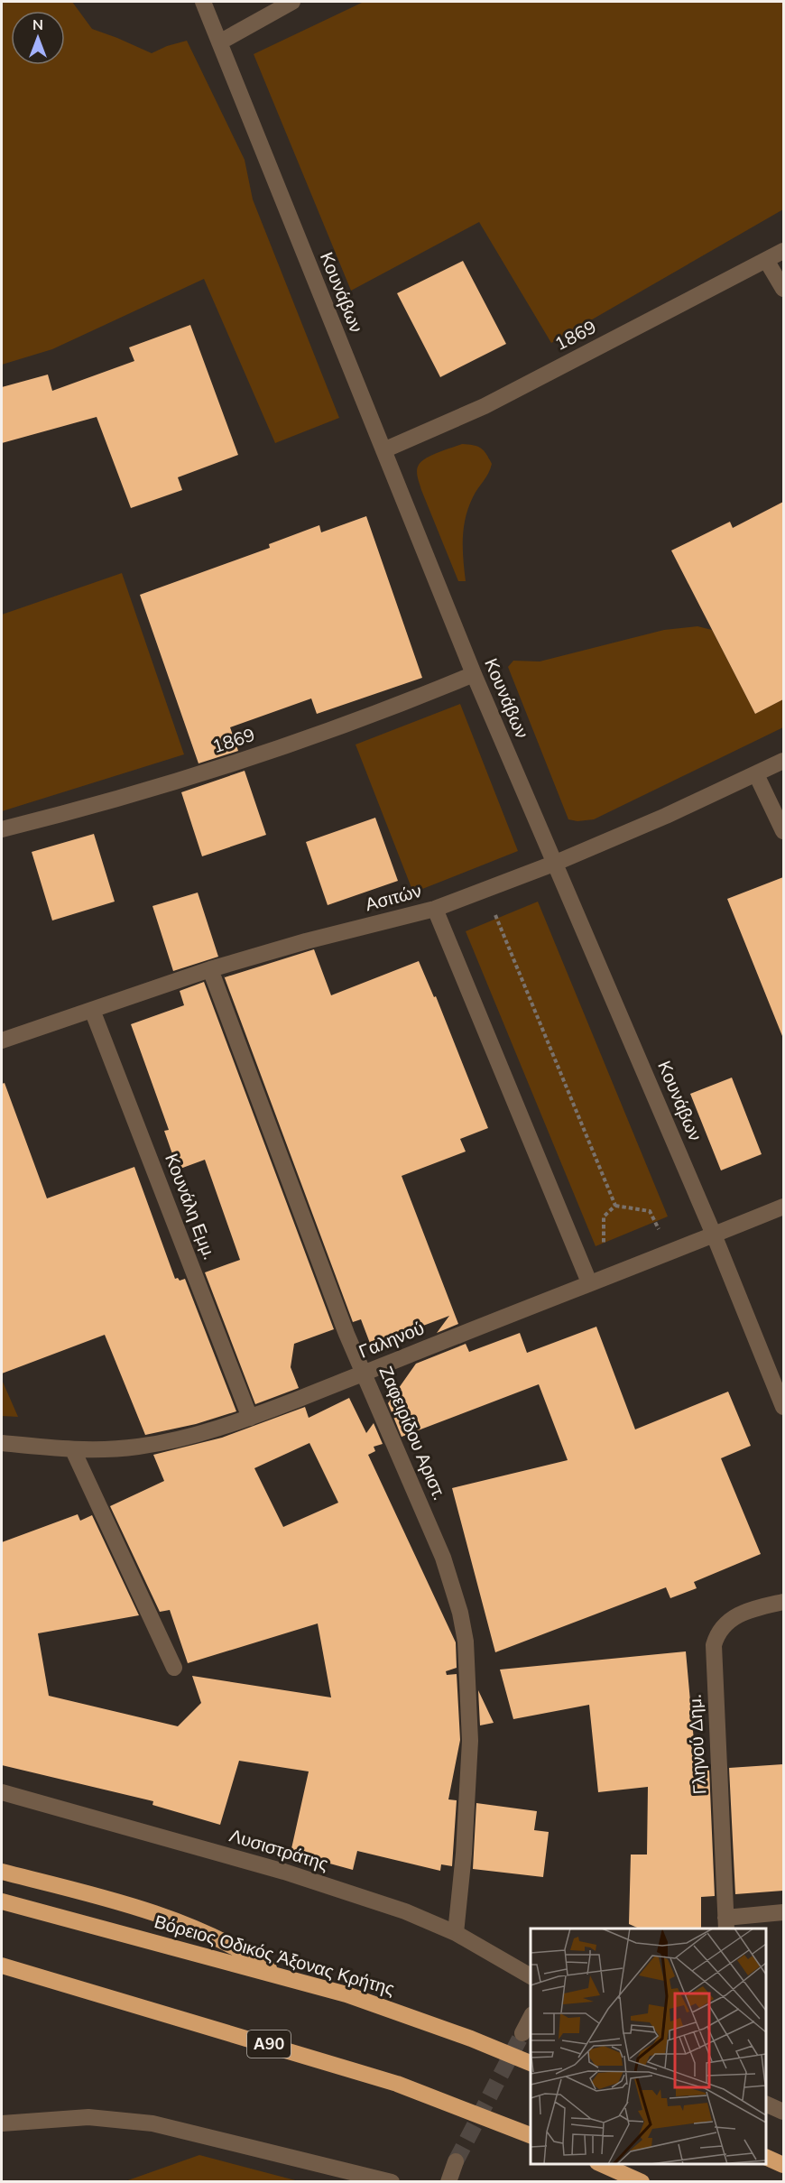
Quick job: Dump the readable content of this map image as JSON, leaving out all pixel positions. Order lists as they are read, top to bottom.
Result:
{
  "streets": {
    "highway": ["Βόρειος Οδικός Άξονας Κρήτης", "Α90"],
    "street": [
      "Κουνάβων",
      "1869",
      "Ασιτών",
      "Κουνάλη Εμμ.",
      "Γαληνού",
      "Ζαφειρίδου Αριστ.",
      "Γληνού Δημ.",
      "Λυσιστράτης"
    ]
  },
  "crossings": [
    ["Κουνάβων", "1869"],
    ["Κουνάβων", "Ασιτών"],
    ["Κουνάβων", "Γαληνού"],
    ["Ασιτών", "Κουνάλη Εμμ."],
    ["Ασιτών", "Ζαφειρίδου Αριστ."],
    ["Κουνάλη Εμμ.", "Γαληνού"],
    ["Γαληνού", "Ζαφειρίδου Αριστ."],
    ["Ζαφειρίδου Αριστ.", "Λυσιστράτης"]
  ],
  "north": "top"
}
